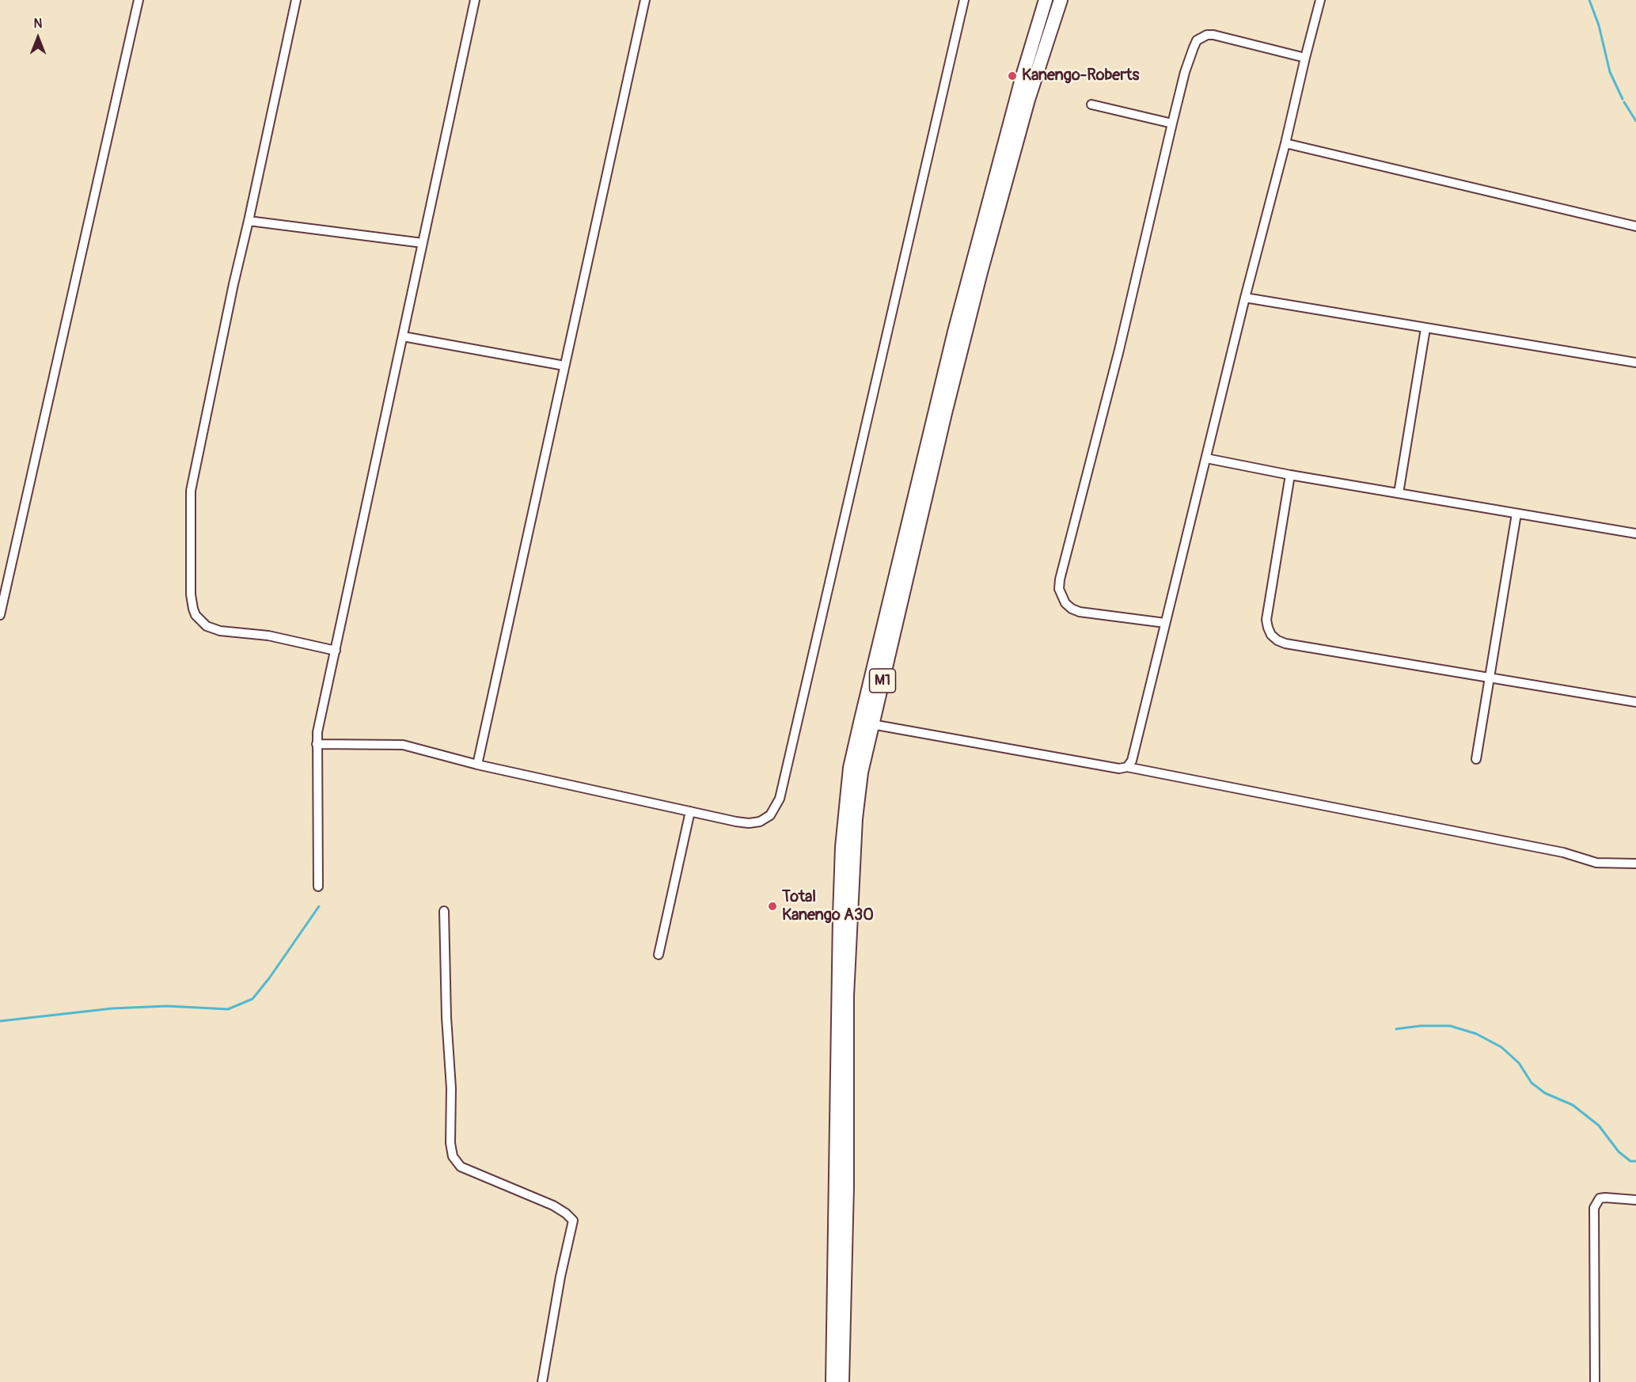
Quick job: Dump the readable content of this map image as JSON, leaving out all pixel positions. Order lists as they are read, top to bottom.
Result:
{
  "streets": {
    "highway": ["M1"]
  },
  "places": ["Kanengo-Roberts", "Total Kanengo A30"],
  "north": "top"
}
